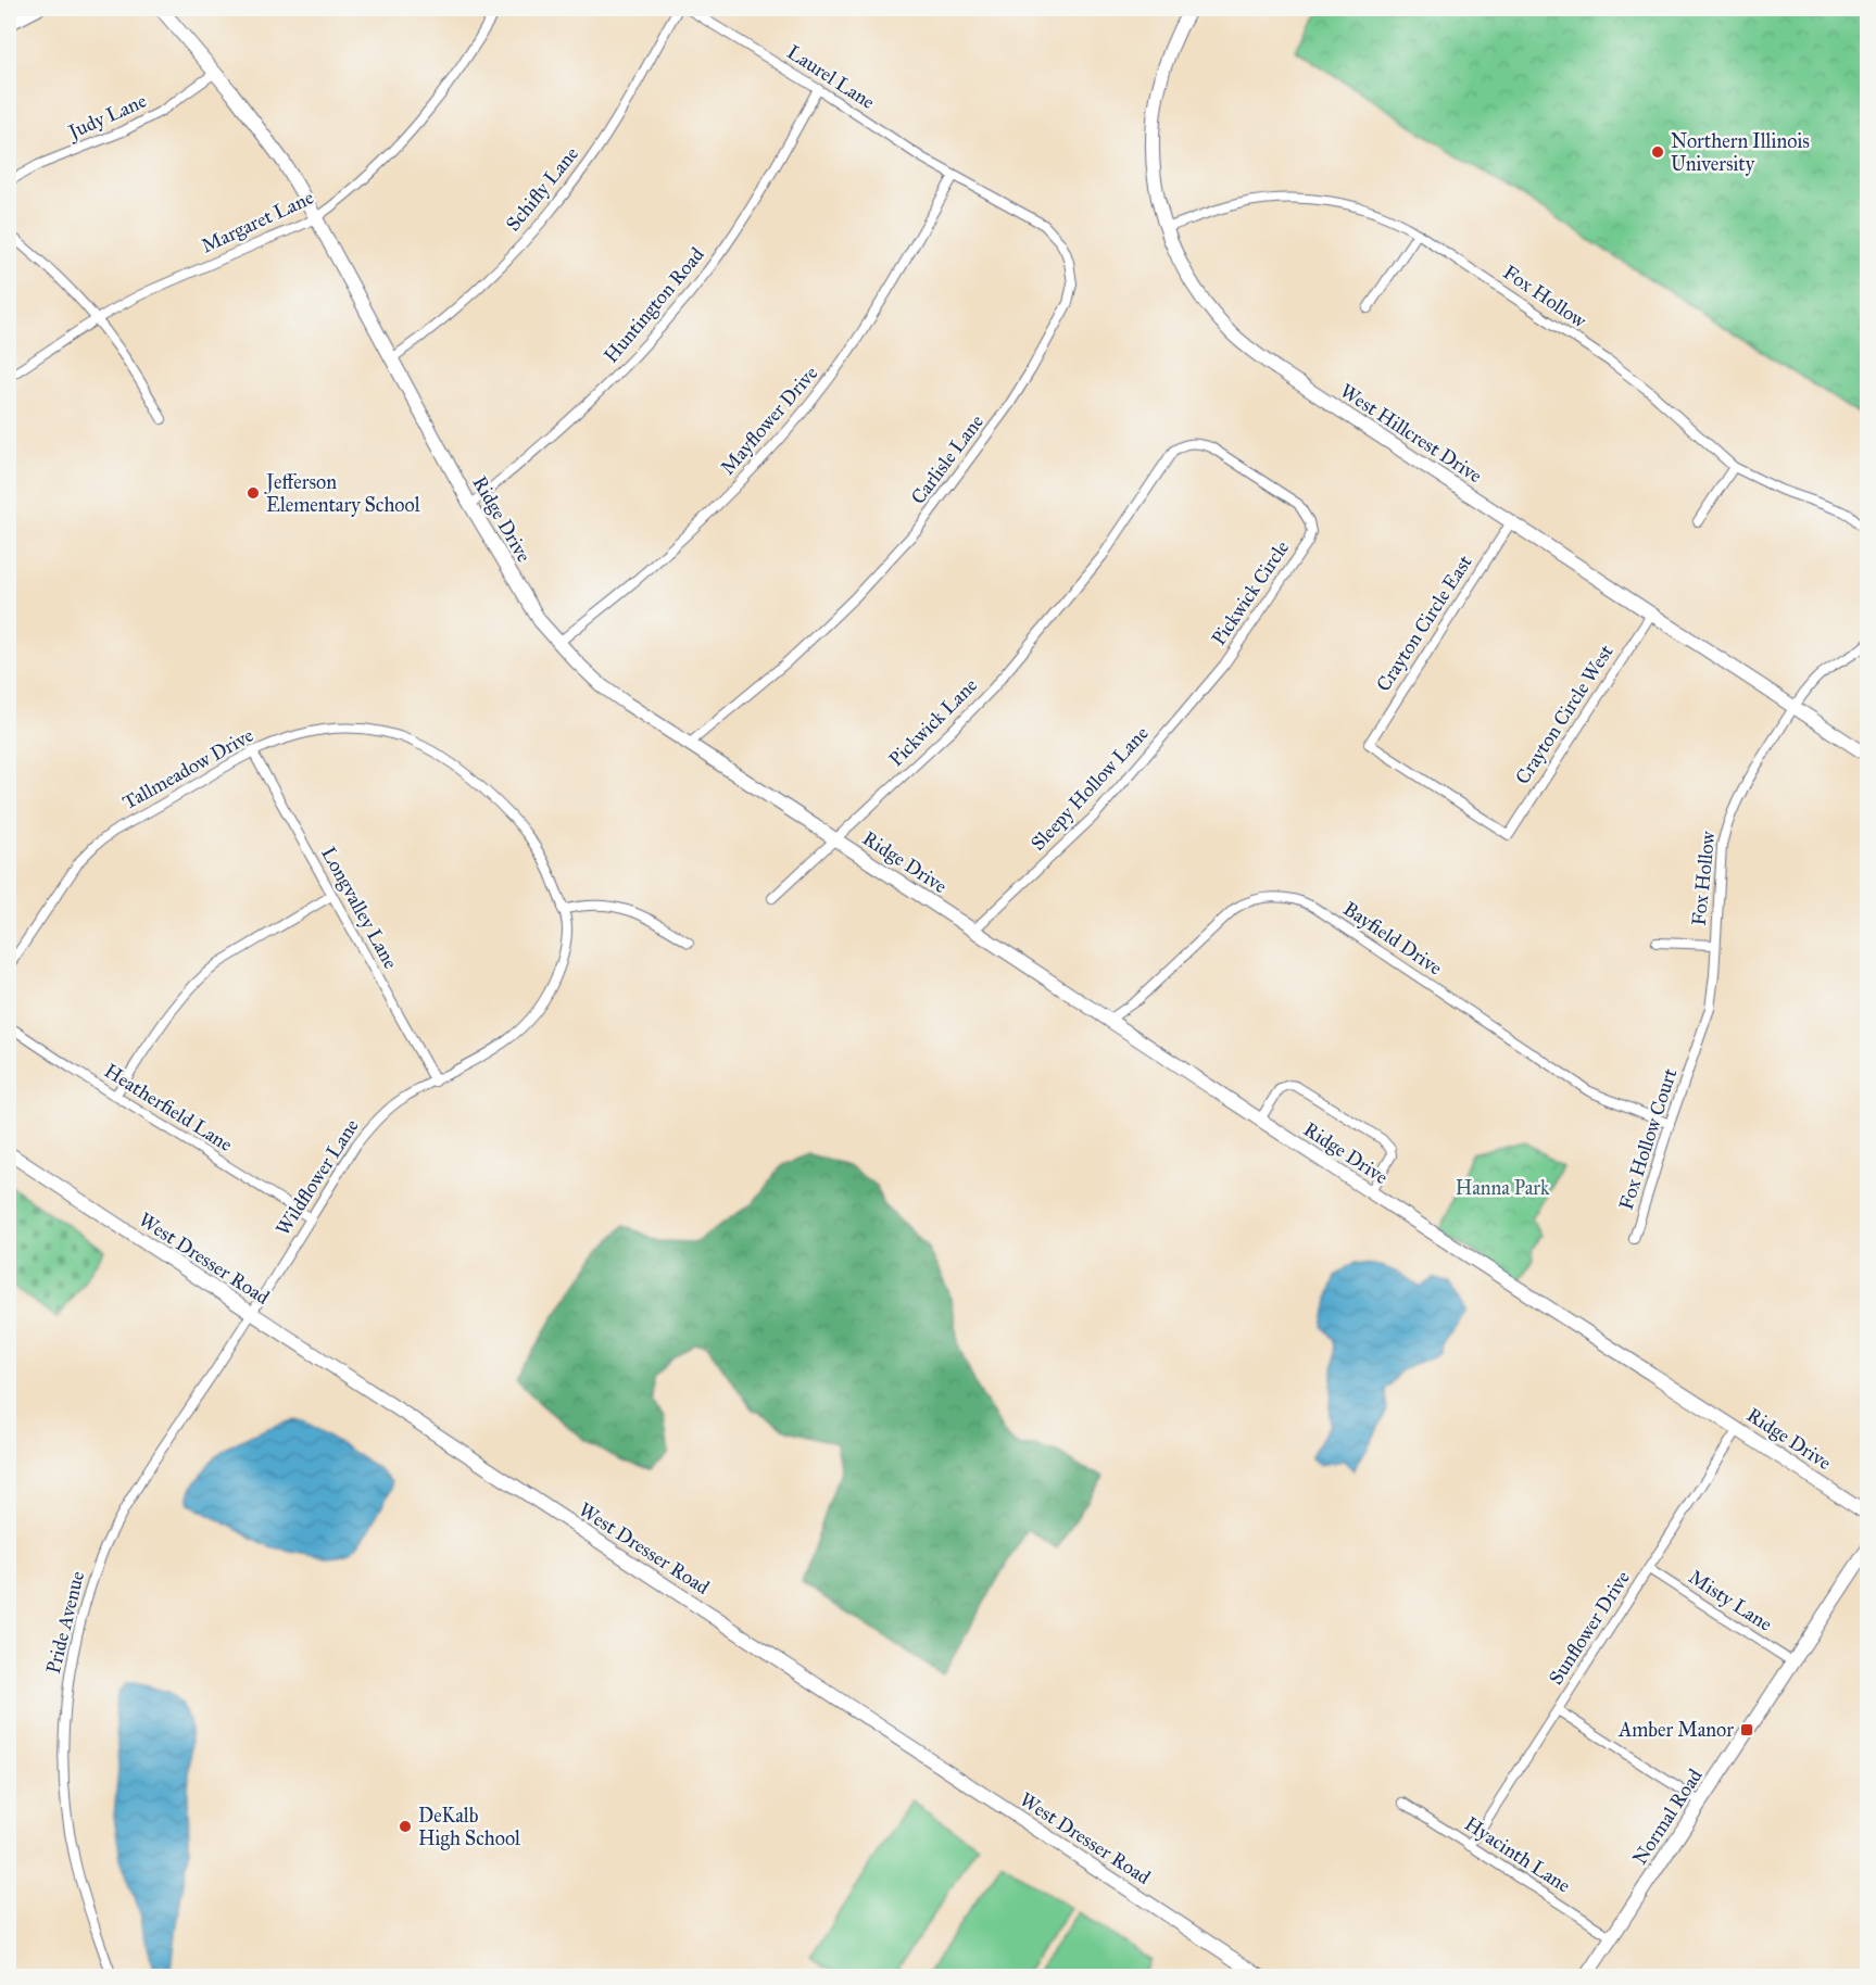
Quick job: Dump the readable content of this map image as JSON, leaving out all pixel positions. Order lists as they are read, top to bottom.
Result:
{
  "streets": {
    "street": [
      "Laurel Lane",
      "Judy Lane",
      "Schifly Lane",
      "Margaret Lane",
      "Fox Hollow",
      "Huntington Road",
      "Mayflower Drive",
      "West Hillcrest Drive",
      "Carlisle Lane",
      "Ridge Drive",
      "Pickwick Circle",
      "Crayton Circle East",
      "Crayton Circle West",
      "Pickwick Lane",
      "Tallmeadow Drive",
      "Sleepy Hollow Lane",
      "Longvalley Lane",
      "Bayfield Drive",
      "Heatherfield Lane",
      "Fox Hollow Court",
      "Wildflower Lane",
      "West Dresser Road",
      "Misty Lane",
      "Pride Avenue",
      "Sunflower Drive",
      "Normal Road",
      "Hyacinth Lane"
    ]
  },
  "crossings": [
    ["Laurel Lane", "Huntington Road"],
    ["Laurel Lane", "Mayflower Drive"],
    ["Laurel Lane", "Carlisle Lane"],
    ["Judy Lane", "Ridge Drive"],
    ["Schifly Lane", "Ridge Drive"],
    ["Margaret Lane", "Ridge Drive"],
    ["Fox Hollow", "West Hillcrest Drive"],
    ["Fox Hollow", "Fox Hollow Court"],
    ["Huntington Road", "Ridge Drive"],
    ["Mayflower Drive", "Carlisle Lane"],
    ["Mayflower Drive", "Ridge Drive"],
    ["West Hillcrest Drive", "Crayton Circle East"],
    ["West Hillcrest Drive", "Crayton Circle West"],
    ["Carlisle Lane", "Ridge Drive"],
    ["Ridge Drive", "Pickwick Lane"],
    ["Ridge Drive", "Sleepy Hollow Lane"],
    ["Ridge Drive", "Bayfield Drive"],
    ["Ridge Drive", "Sunflower Drive"],
    ["Pickwick Circle", "Pickwick Lane"],
    ["Pickwick Circle", "Sleepy Hollow Lane"],
    ["Crayton Circle East", "Crayton Circle West"],
    ["Tallmeadow Drive", "Longvalley Lane"],
    ["Tallmeadow Drive", "Wildflower Lane"],
    ["Longvalley Lane", "Wildflower Lane"],
    ["Bayfield Drive", "Fox Hollow Court"],
    ["Heatherfield Lane", "Wildflower Lane"],
    ["Wildflower Lane", "West Dresser Road"],
    ["Wildflower Lane", "Pride Avenue"],
    ["West Dresser Road", "Pride Avenue"],
    ["Misty Lane", "Sunflower Drive"],
    ["Misty Lane", "Normal Road"],
    ["Sunflower Drive", "Hyacinth Lane"],
    ["Normal Road", "Hyacinth Lane"]
  ],
  "parks": ["Hanna Park"],
  "places": {
    "other": ["Northern Illinois University", "Jefferson Elementary School", "DeKalb High School"],
    "transit": ["Amber Manor"]
  }
}
